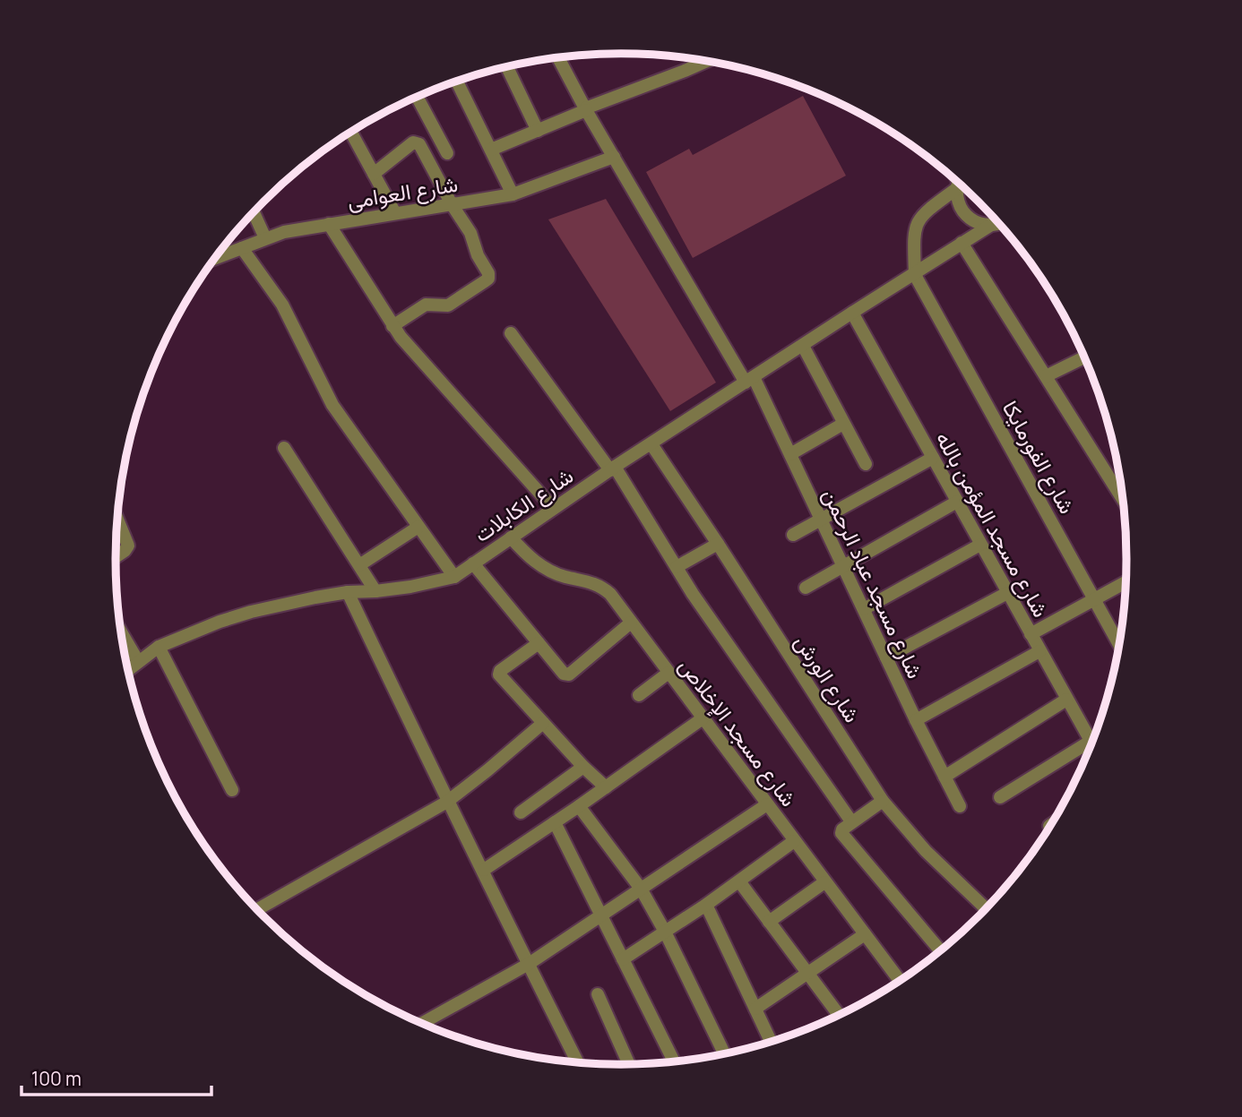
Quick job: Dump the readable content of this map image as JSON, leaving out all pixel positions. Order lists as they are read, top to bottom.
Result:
{
  "streets": {
    "street": [
      "شارع العوامى",
      "شارع الفورمايكا",
      "شارع الكابلات",
      "شارع مسجد المؤمن بالله",
      "شارع مسجد عباد الرحمن",
      "شارع الورش",
      "شارع مسجد الإخلاص"
    ]
  },
  "crossings": [
    ["شارع العوامى", "شارع مسجد عباد الرحمن"],
    ["شارع الفورمايكا", "شارع الكابلات"],
    ["شارع الكابلات", "شارع مسجد المؤمن بالله"],
    ["شارع الكابلات", "شارع مسجد عباد الرحمن"],
    ["شارع الكابلات", "شارع الورش"],
    ["شارع الكابلات", "شارع مسجد الإخلاص"]
  ],
  "scale_bar": "100 m"
}
